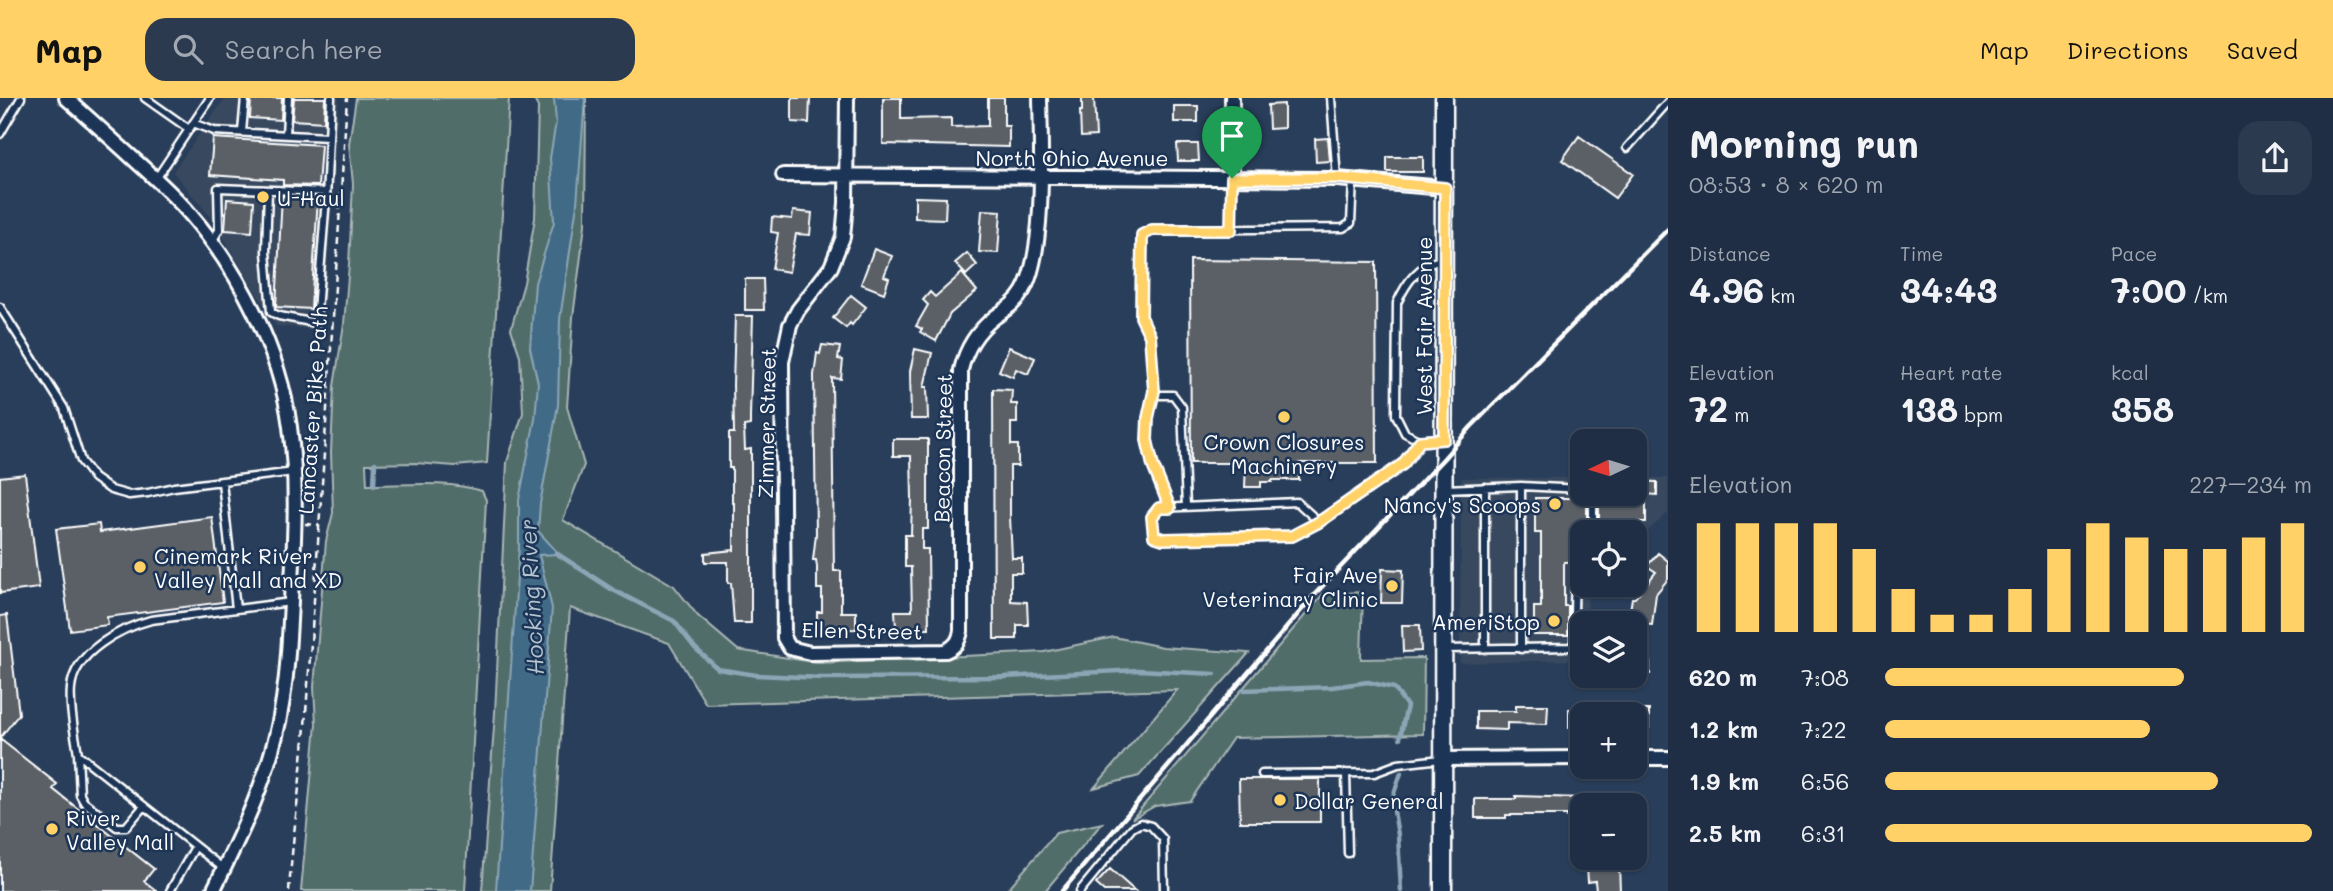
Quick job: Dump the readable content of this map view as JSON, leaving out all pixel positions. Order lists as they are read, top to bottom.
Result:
{
  "streets": {
    "street": [
      "North Ohio Avenue",
      "West Fair Avenue",
      "Zimmer Street",
      "Beacon Street",
      "Ellen Street"
    ],
    "path": ["Lancaster Bike Path"]
  },
  "crossings": [
    ["North Ohio Avenue", "West Fair Avenue"],
    ["North Ohio Avenue", "Zimmer Street"],
    ["North Ohio Avenue", "Beacon Street"],
    ["Zimmer Street", "Ellen Street"],
    ["Beacon Street", "Ellen Street"]
  ],
  "water": ["Hocking River"],
  "places": [
    "U-Haul",
    "Crown Closures Machinery",
    "Nancy's Scoops",
    "Cinemark River Valley Mall and XD",
    "Fair Ave Veterinary Clinic",
    "AmeriStop",
    "Dollar General",
    "River Valley Mall"
  ],
  "north": "left",
  "page": {
    "header": "Map",
    "search": "Search here",
    "nav": ["Map", "Directions", "Saved"],
    "heading": ["Morning run", "08:53 · 8 × 620 m"],
    "stats": [
      ["Distance", "4.96 km"],
      ["Time", "34:43"],
      ["Pace", "7:00 /km"],
      ["Elevation", "72 m"],
      ["Heart rate", "138 bpm"],
      ["kcal", "358"]
    ],
    "map_buttons": ["+", "−"],
    "chart": ["Elevation", "227–234 m"],
    "list": [
      {
        "name": "620 m",
        "note": "7:08"
      },
      {
        "name": "1.2 km",
        "note": "7:22"
      },
      {
        "name": "1.9 km",
        "note": "6:56"
      },
      {
        "name": "2.5 km",
        "note": "6:31"
      }
    ]
  }
}
